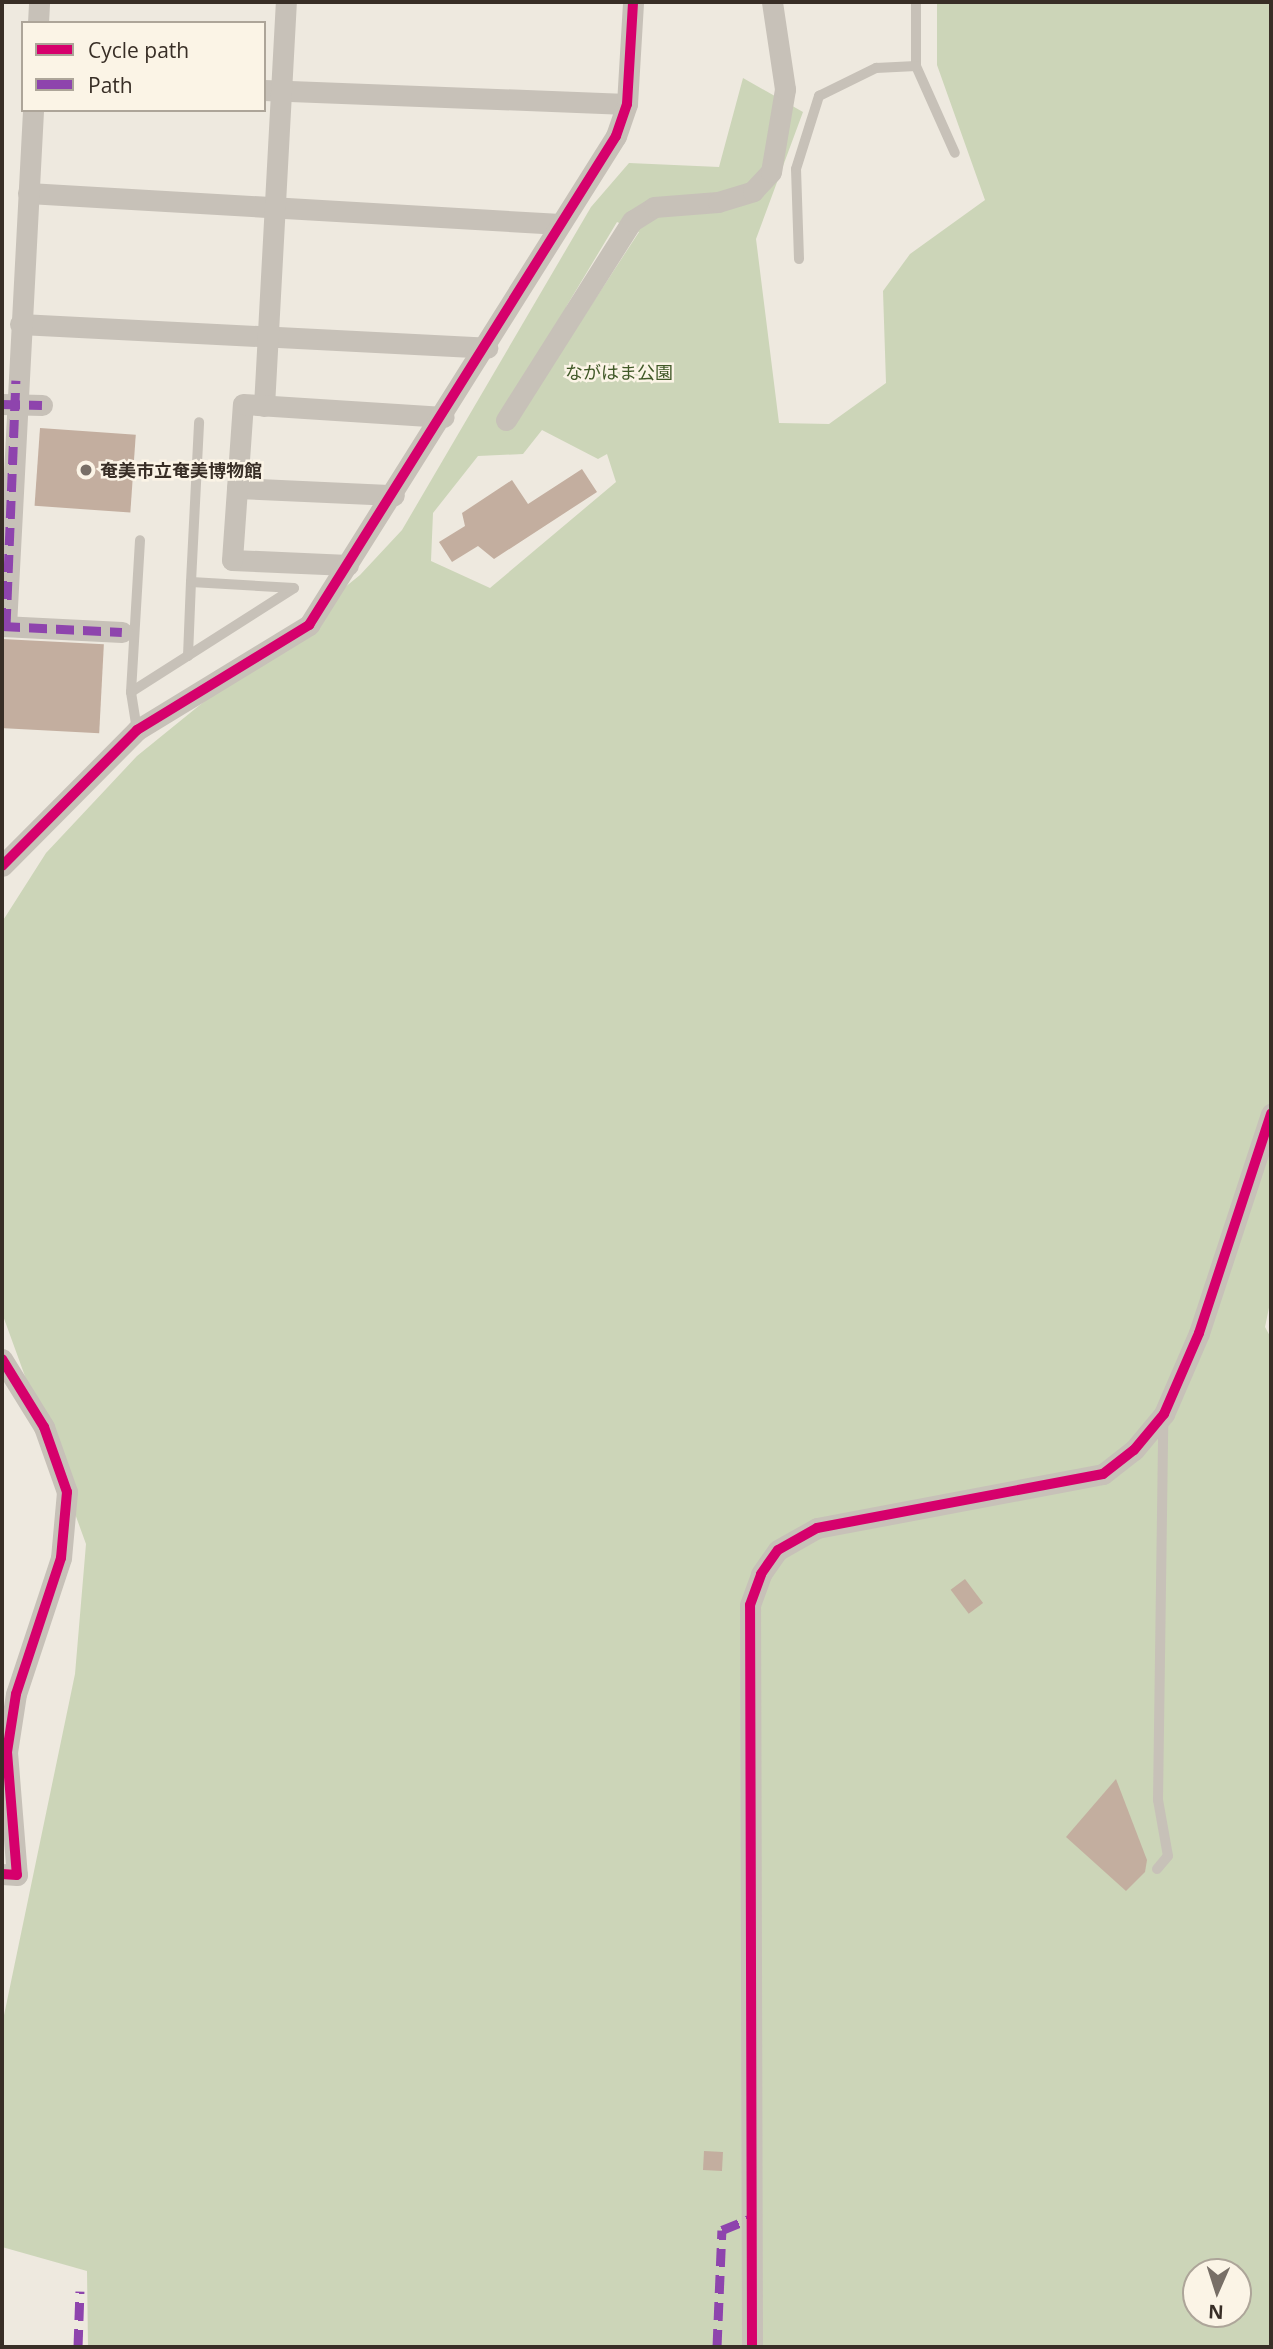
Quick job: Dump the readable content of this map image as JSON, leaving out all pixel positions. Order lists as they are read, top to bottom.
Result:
{
  "parks": ["ながはま公園"],
  "places": ["奄美市立奄美博物館"],
  "legend": ["Cycle path", "Path"],
  "north": "bottom"
}
